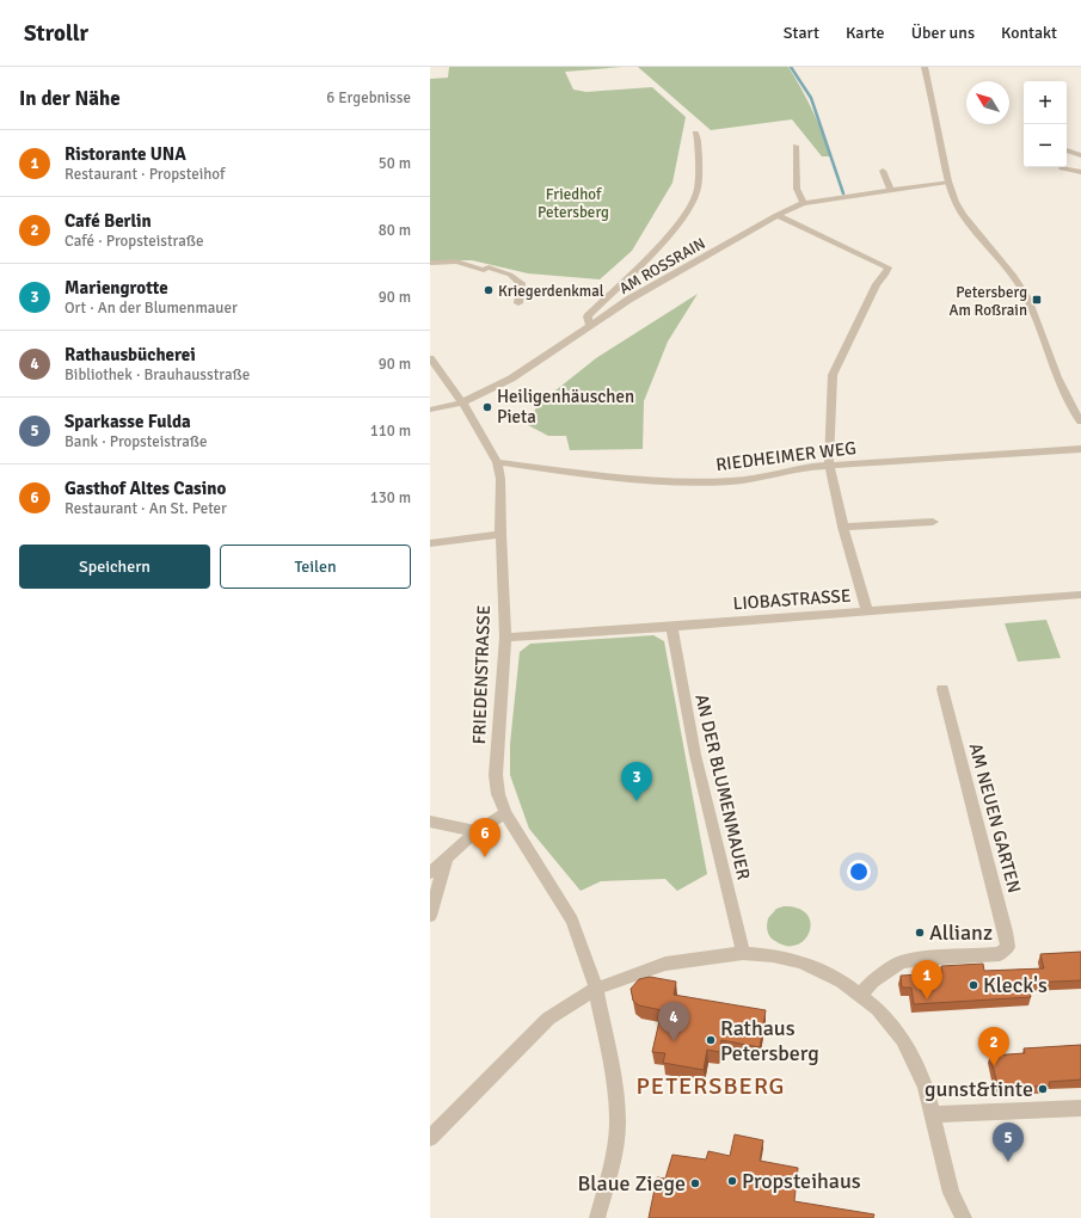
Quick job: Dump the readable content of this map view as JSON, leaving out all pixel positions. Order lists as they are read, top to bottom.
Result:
{
  "streets": {
    "street": [
      "AM ROSSRAIN",
      "RIEDHEIMER WEG",
      "LIOBASTRASSE",
      "FRIEDENSTRASSE",
      "AN DER BLUMENMAUER",
      "AM NEUEN GARTEN"
    ]
  },
  "crossings": [
    ["AM ROSSRAIN", "FRIEDENSTRASSE"],
    ["RIEDHEIMER WEG", "FRIEDENSTRASSE"],
    ["LIOBASTRASSE", "FRIEDENSTRASSE"],
    ["LIOBASTRASSE", "AN DER BLUMENMAUER"]
  ],
  "districts": ["PETERSBERG"],
  "parks": ["Friedhof Petersberg"],
  "places": {
    "other": [
      "Kriegerdenkmal",
      "Heiligenhäuschen Pieta",
      "Allianz",
      "Kleck's",
      "Rathaus Petersberg",
      "gunst&tinte",
      "Propsteihaus",
      "Blaue Ziege"
    ],
    "transit": ["Petersberg Am Roßrain"]
  },
  "north": "top left",
  "page": {
    "header": "Strollr",
    "nav": [
      "Start",
      "Karte",
      "Über uns",
      "Kontakt"
    ],
    "heading": ["In der Nähe", "6 Ergebnisse"],
    "map_buttons": ["+", "−"],
    "list": [
      {
        "mark": "1",
        "name": "Ristorante UNA",
        "note": "Restaurant · Propsteihof",
        "value": "50 m"
      },
      {
        "mark": "2",
        "name": "Café Berlin",
        "note": "Café · Propsteistraße",
        "value": "80 m"
      },
      {
        "mark": "3",
        "name": "Mariengrotte",
        "note": "Ort · An der Blumenmauer",
        "value": "90 m"
      },
      {
        "mark": "4",
        "name": "Rathausbücherei",
        "note": "Bibliothek · Brauhausstraße",
        "value": "90 m"
      },
      {
        "mark": "5",
        "name": "Sparkasse Fulda",
        "note": "Bank · Propsteistraße",
        "value": "110 m"
      },
      {
        "mark": "6",
        "name": "Gasthof Altes Casino",
        "note": "Restaurant · An St. Peter",
        "value": "130 m"
      }
    ],
    "buttons": ["Speichern", "Teilen"],
    "pins": [
      "3",
      "6",
      "1",
      "4",
      "2",
      "5"
    ]
  }
}
